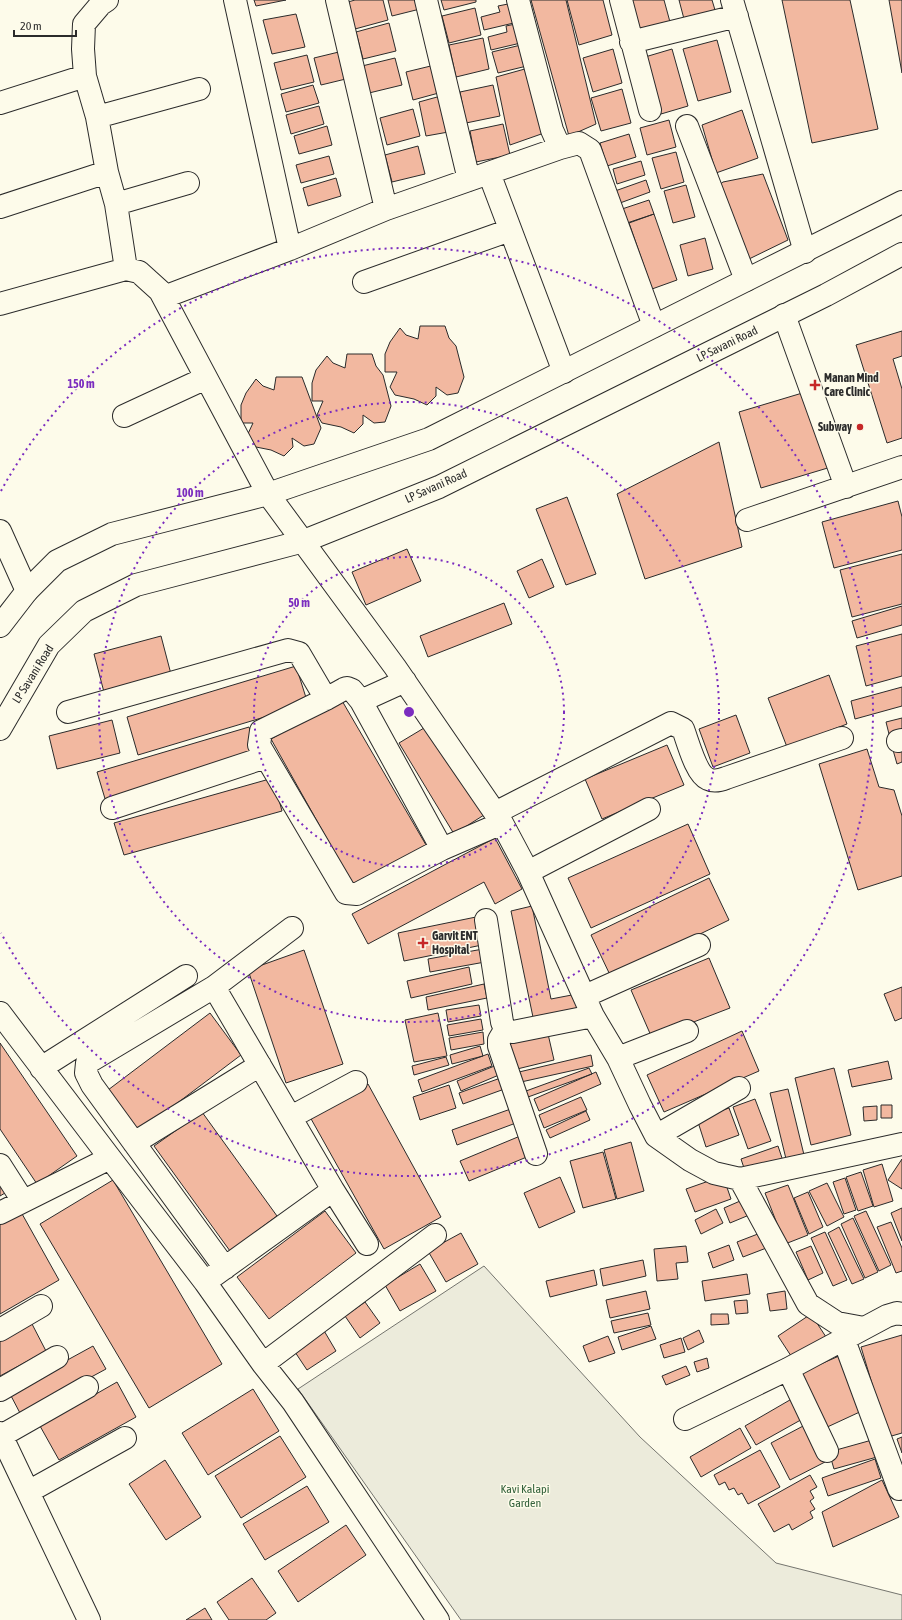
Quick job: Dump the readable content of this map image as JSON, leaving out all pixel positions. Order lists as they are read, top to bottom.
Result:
{
  "streets": {
    "street": ["LP Savani Road"]
  },
  "parks": ["Kavi Kalapi Garden"],
  "places": {
    "health": ["Manan Mind Care Clinic", "Garvit ENT Hospital"],
    "other": ["Subway"]
  },
  "scale_bar": "20 m",
  "rings": ["150 m", "100 m", "50 m"]
}
